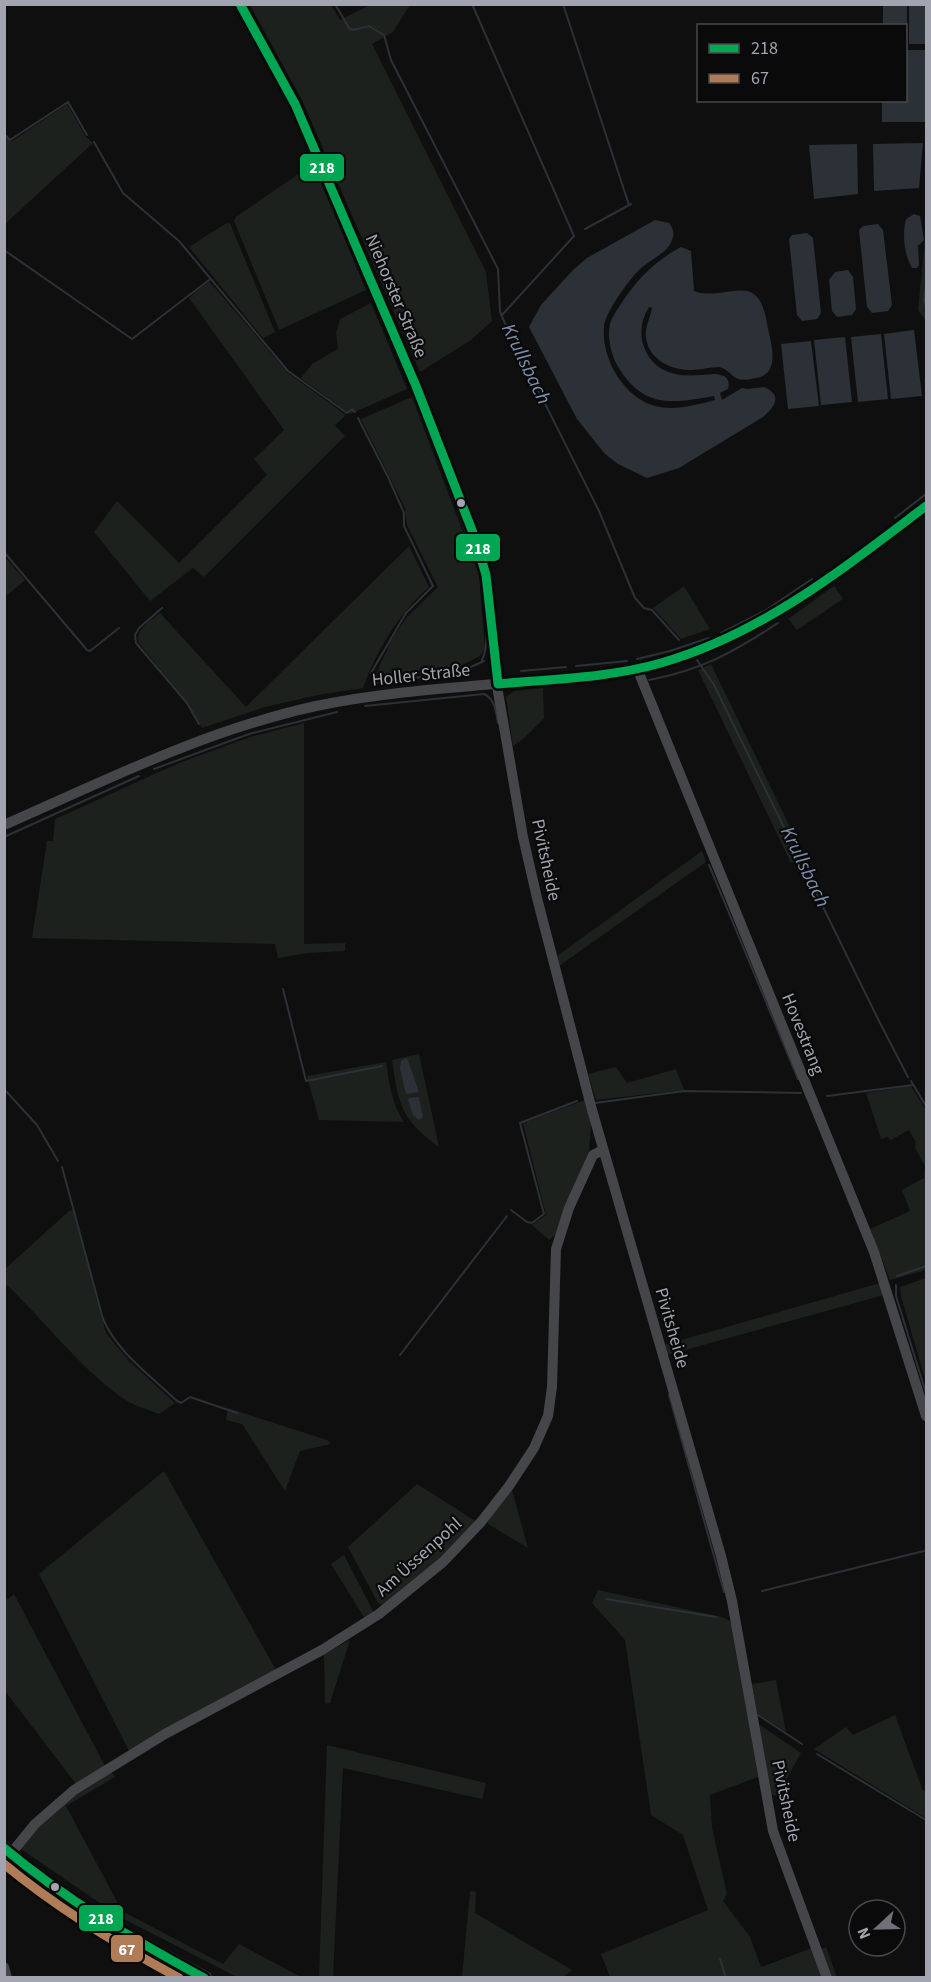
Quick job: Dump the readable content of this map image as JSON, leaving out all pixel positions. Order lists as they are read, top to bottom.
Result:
{
  "streets": {
    "street": [
      "Niehorster Straße",
      "Holler Straße",
      "Pivitsheide",
      "Hovestrang",
      "Am Üssenpohl"
    ]
  },
  "crossings": [
    ["Niehorster Straße", "Holler Straße"],
    ["Niehorster Straße", "Pivitsheide"],
    ["Holler Straße", "Pivitsheide"],
    ["Holler Straße", "Hovestrang"],
    ["Pivitsheide", "Am Üssenpohl"]
  ],
  "water": ["Krullsbach"],
  "lines": ["transit line 218", "transit line 67"],
  "legend": ["218", "67"],
  "north": "left"
}
